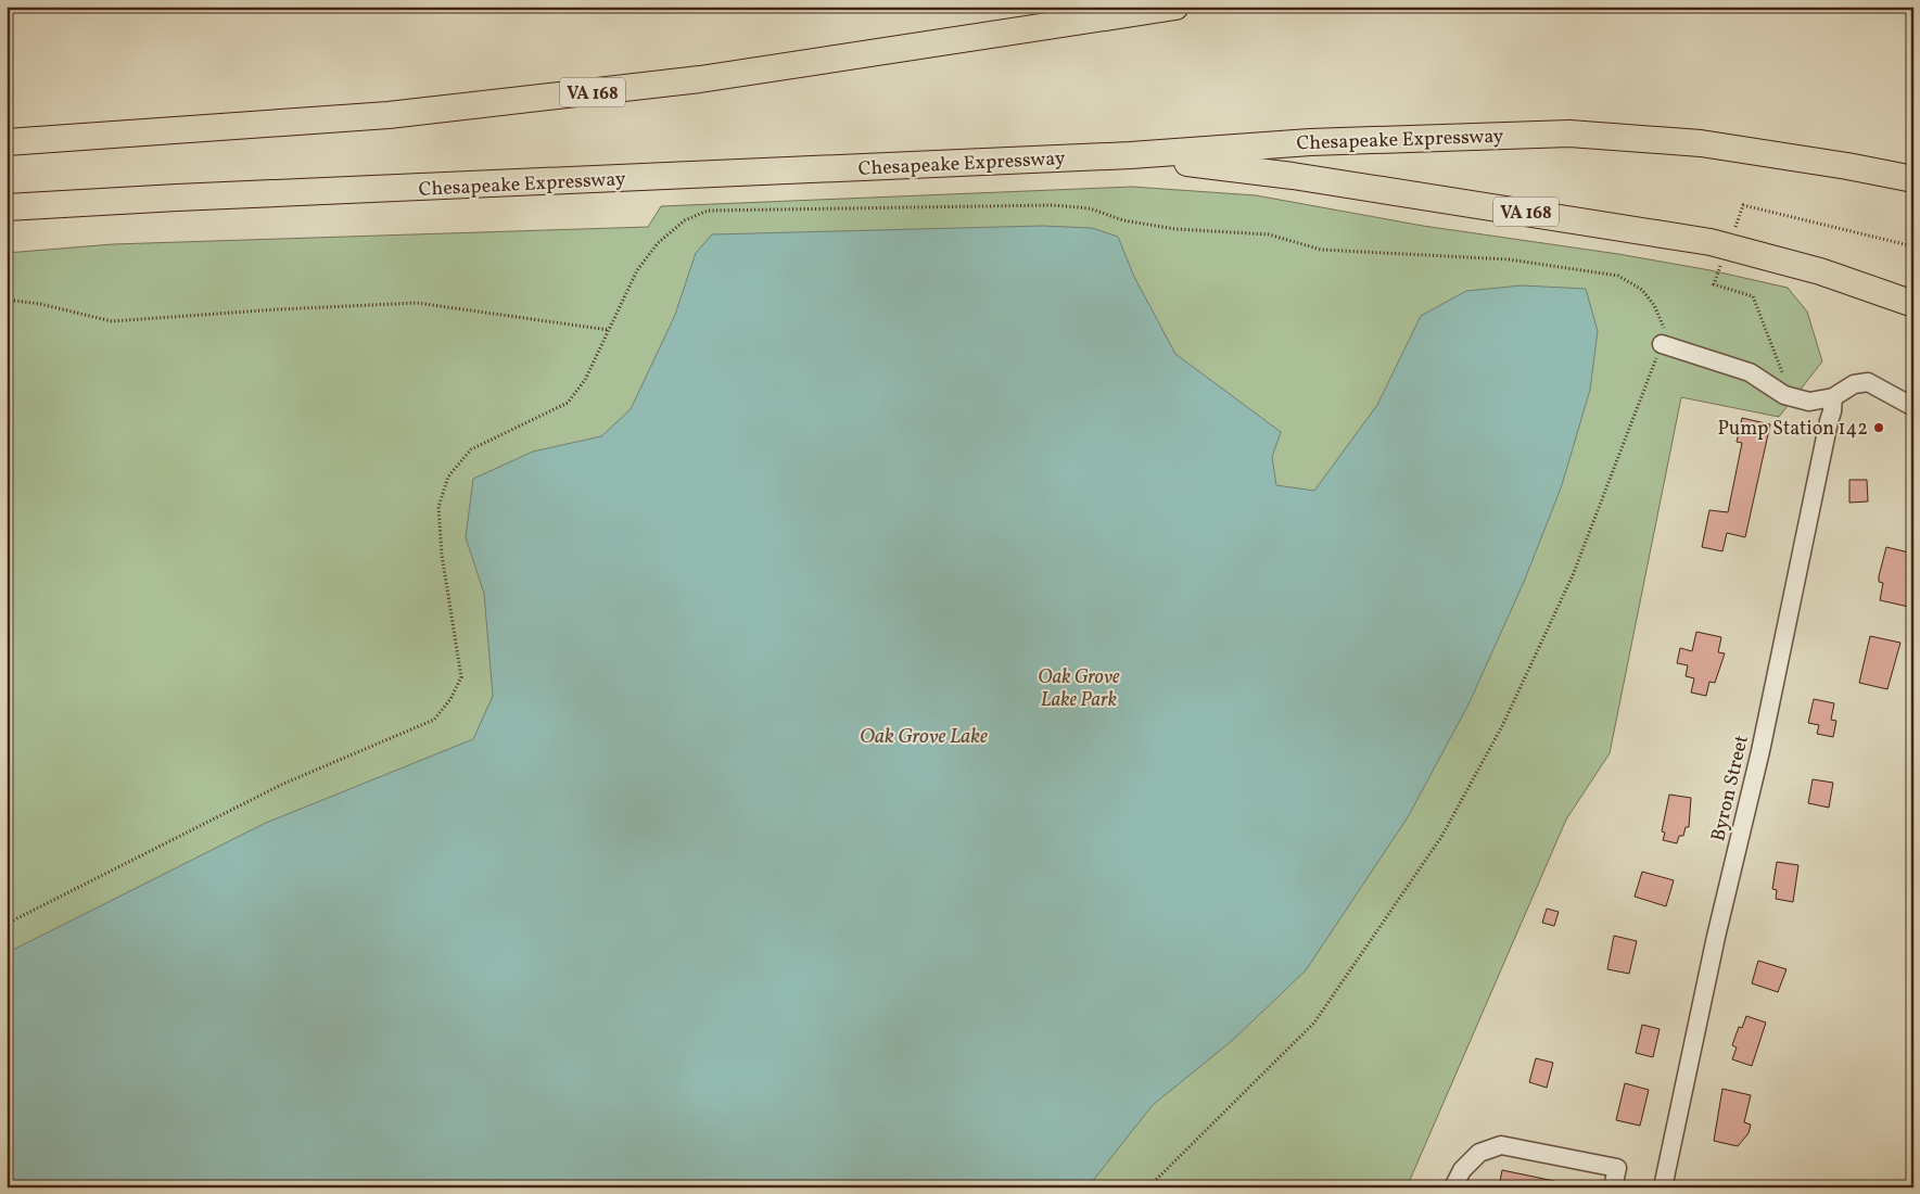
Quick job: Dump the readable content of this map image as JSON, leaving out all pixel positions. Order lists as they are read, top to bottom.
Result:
{
  "streets": {
    "highway": ["VA 168", "Chesapeake Expressway"],
    "street": ["Byron Street"]
  },
  "crossings": [
    ["VA 168", "Chesapeake Expressway"]
  ],
  "water": ["Oak Grove Lake"],
  "parks": ["Oak Grove Lake Park"],
  "places": ["Pump Station 142"]
}
